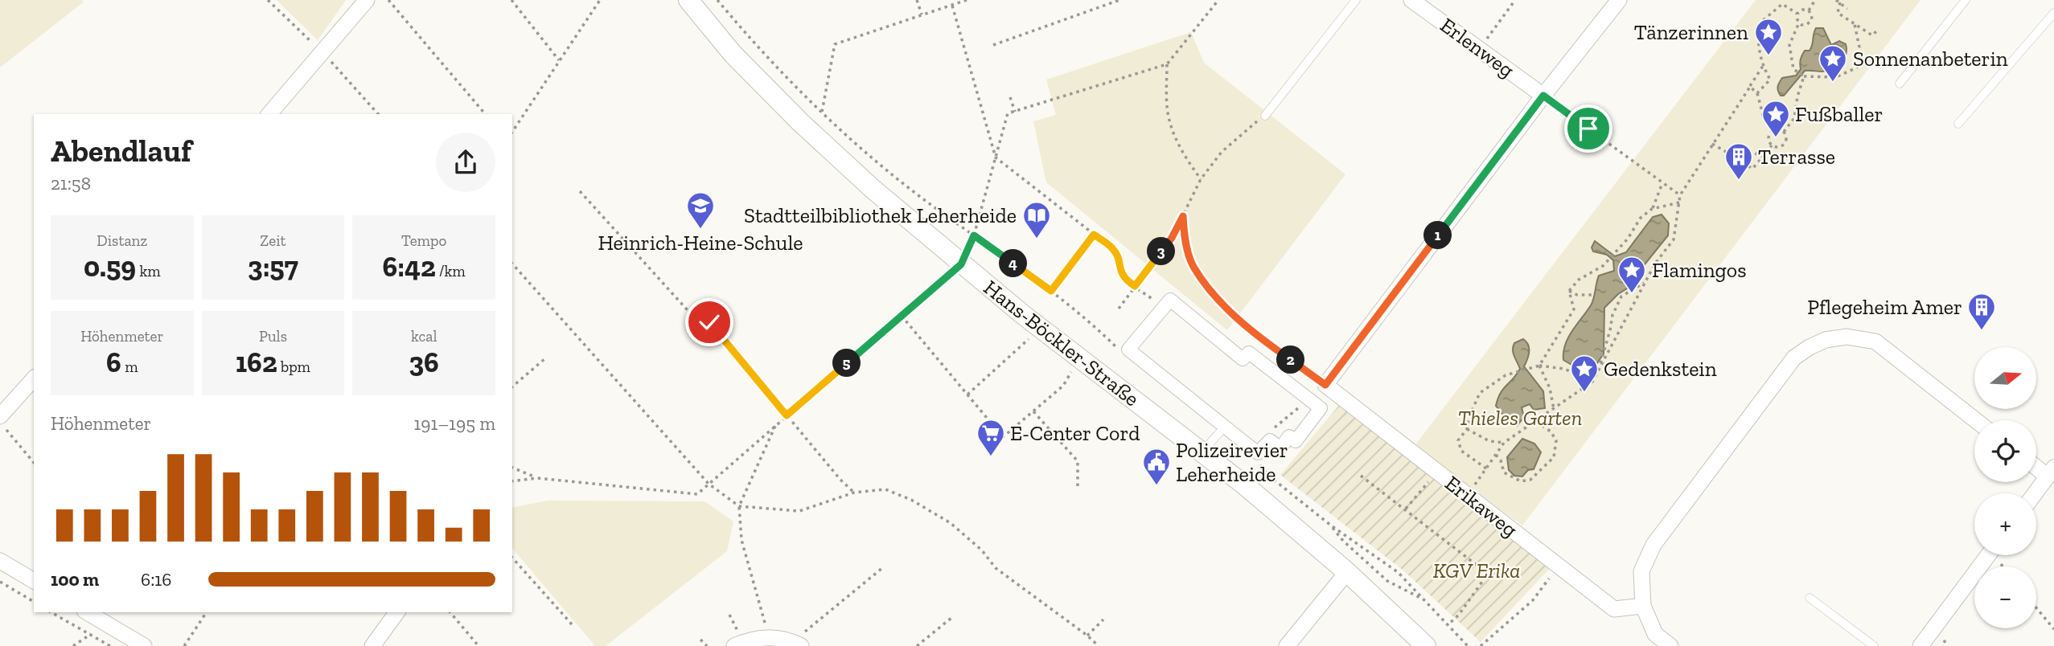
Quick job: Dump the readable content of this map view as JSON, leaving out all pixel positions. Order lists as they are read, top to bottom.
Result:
{
  "streets": {
    "street": ["Erlenweg", "Hans-Böckler-Straße", "Erikaweg"]
  },
  "parks": ["Thieles Garten", "KGV Erika"],
  "places": {
    "place": [
      "Tänzerinnen",
      "Sonnenanbeterin",
      "Fußballer",
      "Flamingos",
      "Gedenkstein"
    ],
    "building": ["Terrasse", "Pflegeheim Amer"],
    "school or university": ["Heinrich-Heine-Schule"],
    "library": ["Stadtteilbibliothek Leherheide"],
    "supermarket": ["E-Center Cord"],
    "public building": ["Polizeirevier Leherheide"]
  },
  "north": "right",
  "page": {
    "heading": ["Abendlauf", "21:58"],
    "stats": [
      ["Distanz", "0.59 km"],
      ["Zeit", "3:57"],
      ["Tempo", "6:42 /km"],
      ["Höhenmeter", "6 m"],
      ["Puls", "162 bpm"],
      ["kcal", "36"]
    ],
    "pins": [
      "1",
      "3",
      "4",
      "2",
      "5"
    ],
    "map_buttons": ["+", "−"],
    "chart": ["Höhenmeter", "191–195 m"],
    "list": [
      {
        "name": "100 m",
        "note": "6:16"
      }
    ]
  }
}
